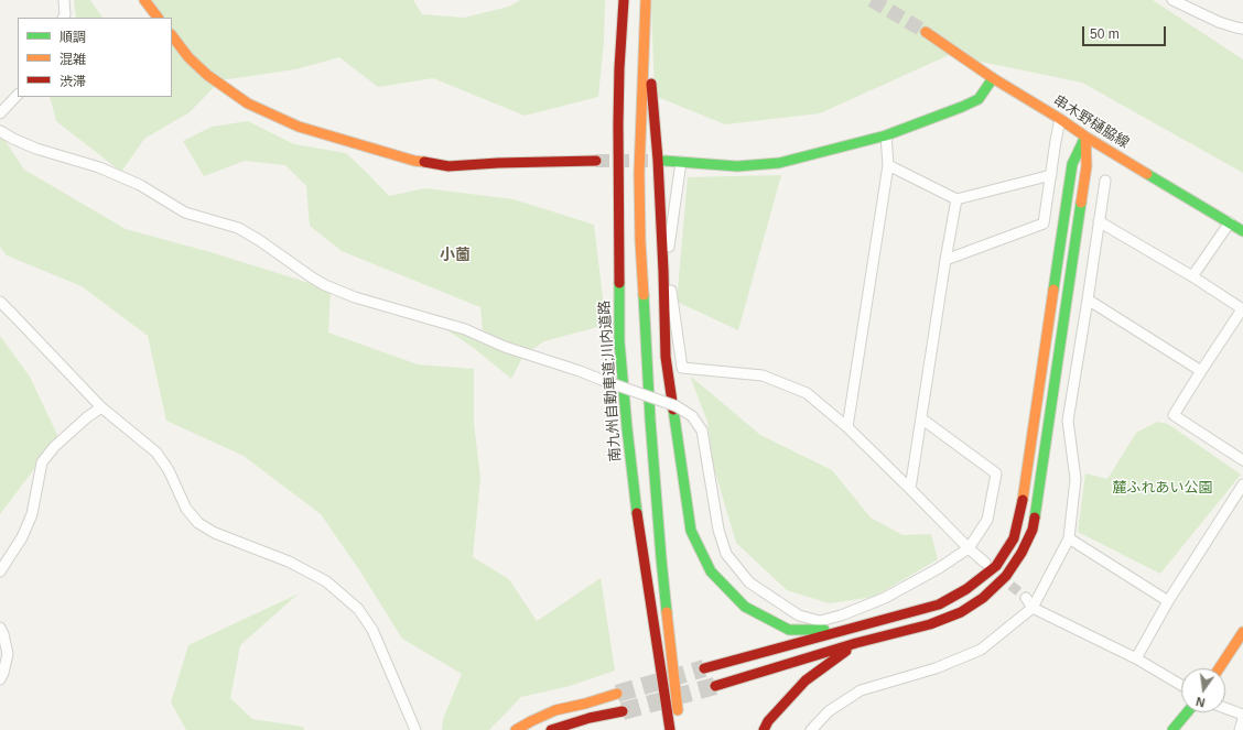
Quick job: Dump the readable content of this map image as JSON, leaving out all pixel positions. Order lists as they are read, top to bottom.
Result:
{
  "streets": {
    "main road": ["串木野樋脇線", "南九州自動車道;川内道路"]
  },
  "districts": ["小薗"],
  "parks": ["麓ふれあい公園"],
  "legend": ["順調", "混雑", "渋滞"],
  "scale_bar": "50 m",
  "north": "bottom"
}
